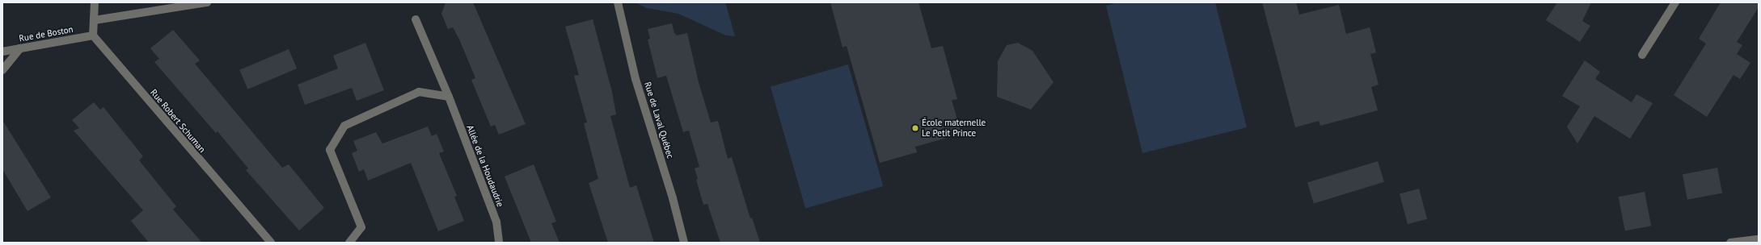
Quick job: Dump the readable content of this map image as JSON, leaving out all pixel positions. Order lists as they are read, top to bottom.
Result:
{
  "streets": {
    "street": [
      "Rue de Boston",
      "Rue de Laval Québec",
      "Rue Robert Schuman",
      "Allée de la Houdaudrie"
    ]
  },
  "crossings": [
    ["Rue de Boston", "Rue Robert Schuman"]
  ],
  "places": ["École maternelle Le Petit Prince"]
}
